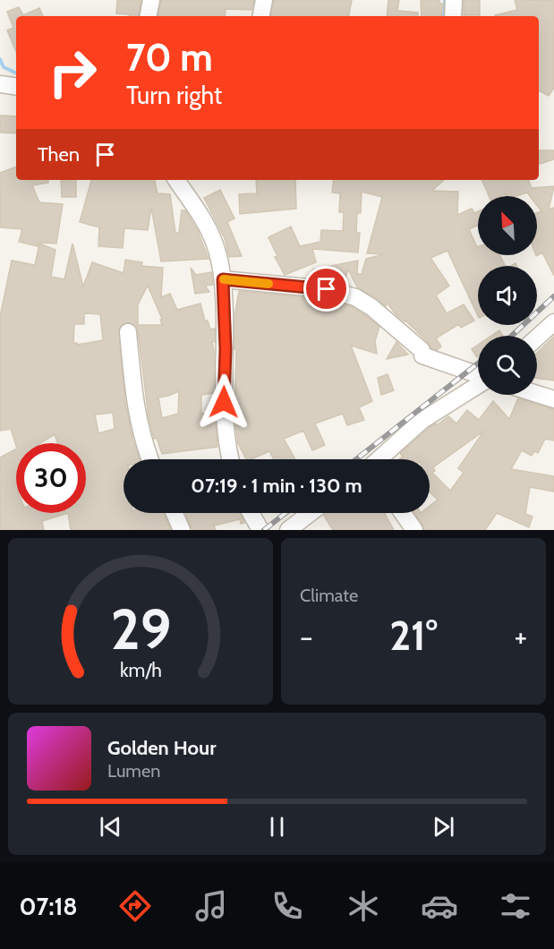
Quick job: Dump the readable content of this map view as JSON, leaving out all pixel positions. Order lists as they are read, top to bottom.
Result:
{
  "north": "top left",
  "page": {
    "turn": ["70 m", "Turn right"],
    "then": "Then",
    "limit": "30",
    "trip": "07:19 · 1 min · 130 m",
    "tile": "Climate",
    "heat": ["−", "21°", "+"],
    "song": ["Golden Hour", "Lumen"],
    "tabs": "07:18",
    "gauge": ["29", "km/h"]
  }
}
